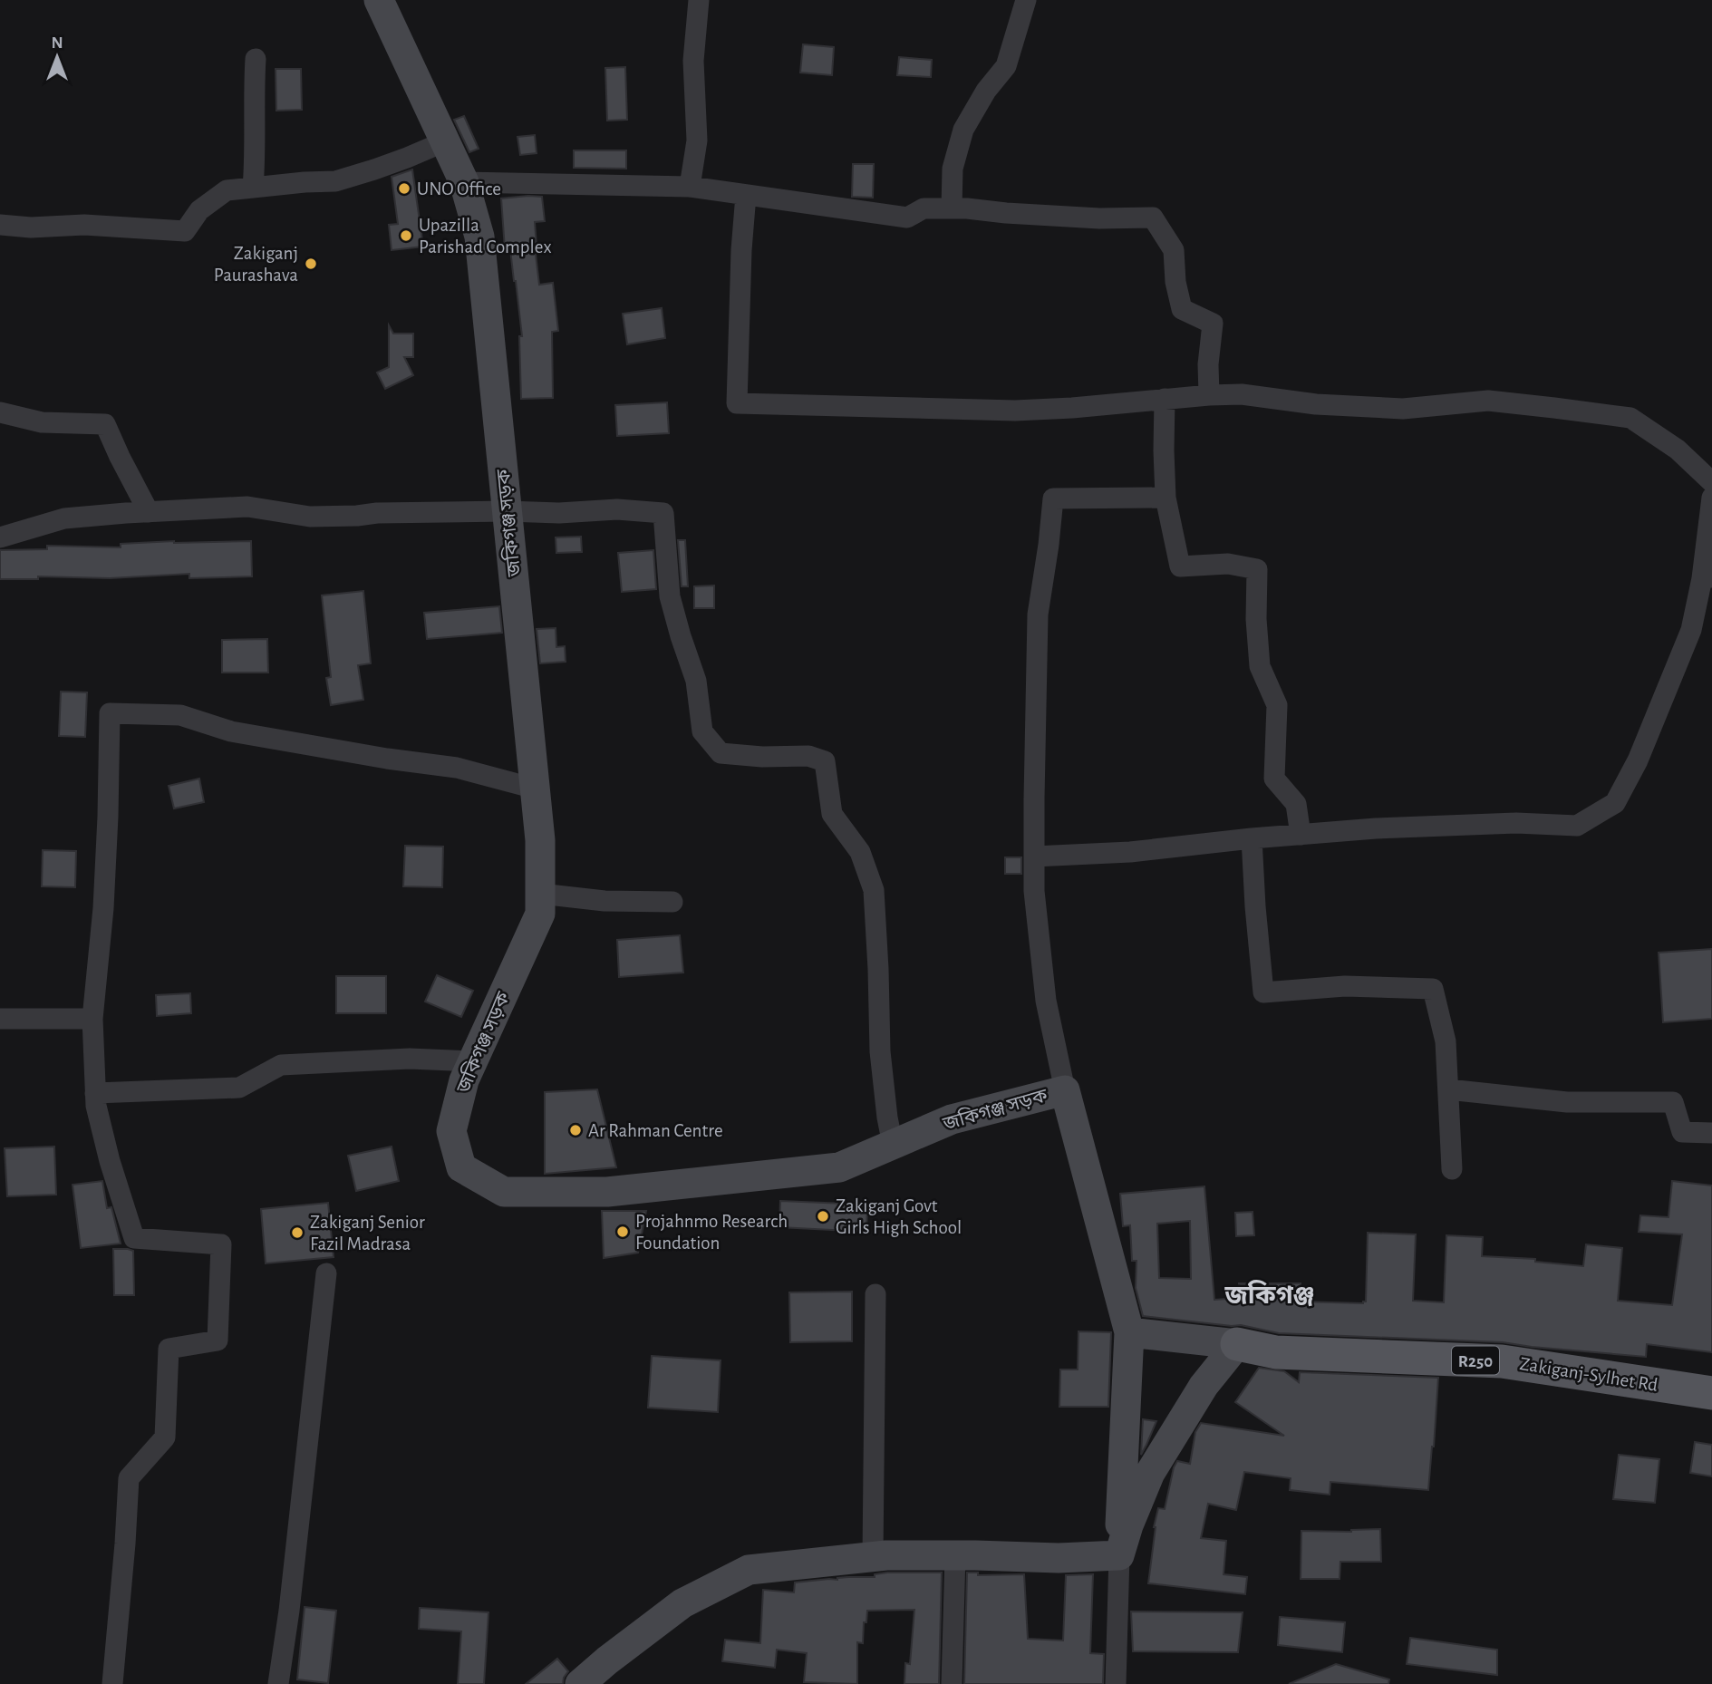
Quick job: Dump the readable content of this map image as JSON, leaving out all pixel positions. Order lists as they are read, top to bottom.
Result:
{
  "streets": {
    "main road": ["জকিগঞ্জ সড়ক", "R250", "Zakiganj-Sylhet Rd"]
  },
  "districts": ["জকিগঞ্জ"],
  "places": [
    "UNO Office",
    "Upazilla Parishad Complex",
    "Zakiganj Paurashava",
    "Ar Rahman Centre",
    "Zakiganj Govt Girls High School",
    "Projahnmo Research Foundation",
    "Zakiganj Senior Fazil Madrasa"
  ],
  "north": "top"
}
